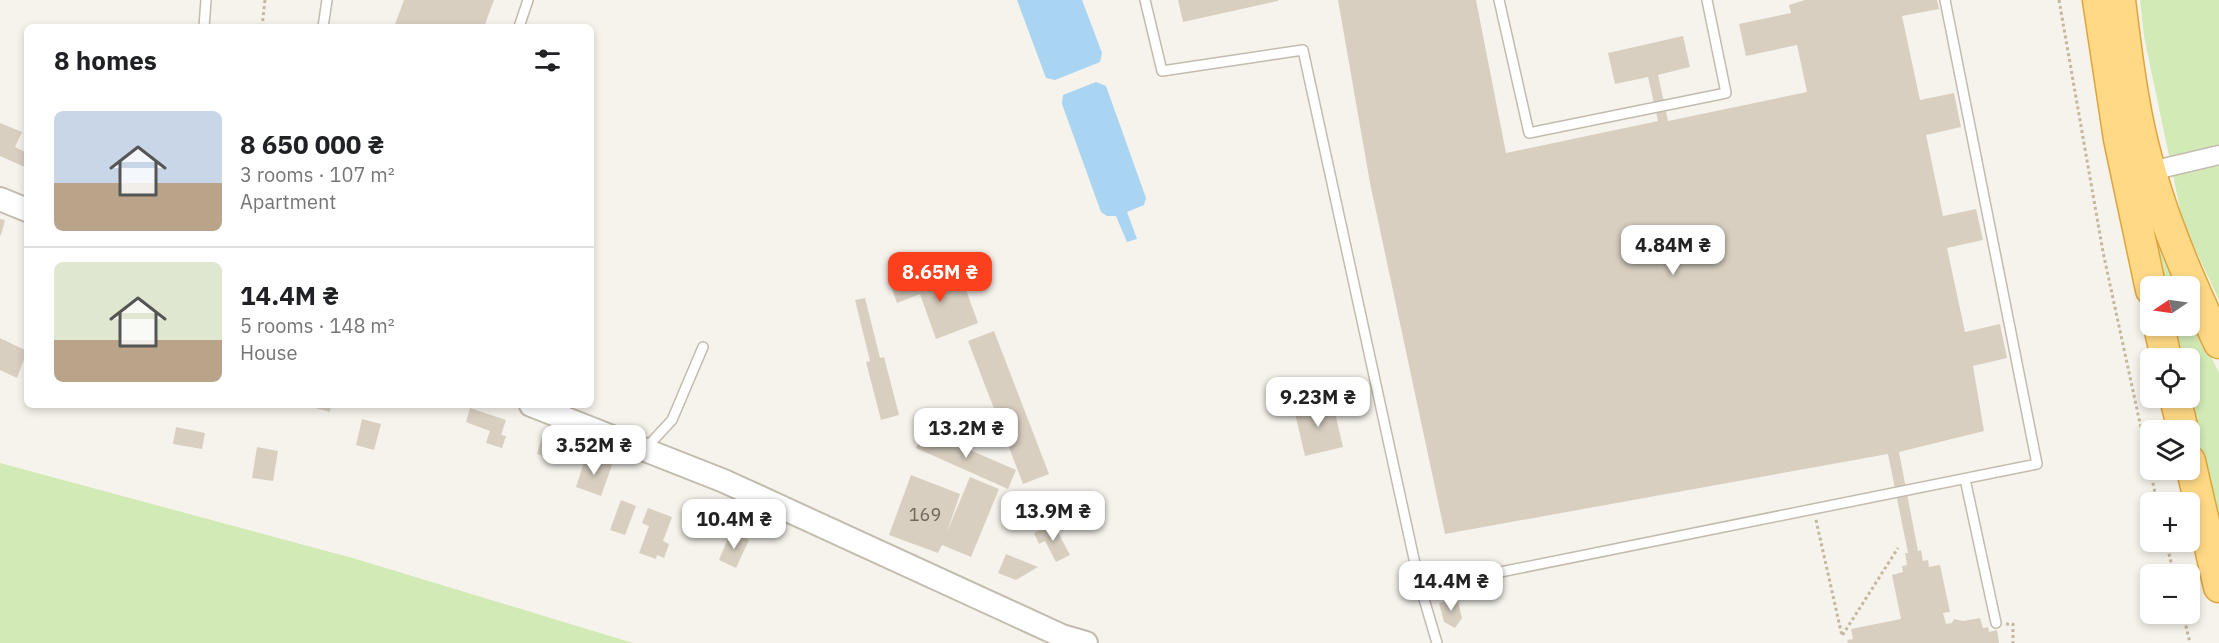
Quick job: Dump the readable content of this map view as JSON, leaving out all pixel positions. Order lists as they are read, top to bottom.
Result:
{
  "house_numbers": ["169"],
  "north": "left",
  "page": {
    "heading": "8 homes",
    "list": [
      {
        "name": "8 650 000 ₴",
        "note": "3 rooms · 107 m² · Apartment"
      },
      {
        "name": "14.4M ₴",
        "note": "5 rooms · 148 m² · House"
      }
    ],
    "price": [
      "4.84M ₴",
      "8.65M ₴",
      "9.23M ₴",
      "13.2M ₴",
      "3.52M ₴",
      "13.9M ₴",
      "10.4M ₴",
      "14.4M ₴"
    ],
    "map_buttons": ["+", "−"]
  }
}
